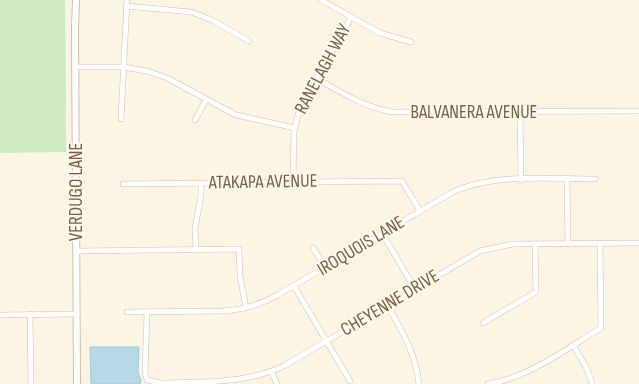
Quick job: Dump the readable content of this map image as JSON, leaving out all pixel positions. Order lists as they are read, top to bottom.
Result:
{
  "streets": {
    "street": [
      "RANELAGH WAY",
      "BALVANERA AVENUE",
      "ATAKAPA AVENUE",
      "VERDUGO LANE",
      "IROQUOIS LANE",
      "CHEYENNE DRIVE"
    ]
  },
  "crossings": [
    ["RANELAGH WAY", "BALVANERA AVENUE"],
    ["RANELAGH WAY", "ATAKAPA AVENUE"],
    ["ATAKAPA AVENUE", "IROQUOIS LANE"],
    ["IROQUOIS LANE", "CHEYENNE DRIVE"]
  ]
}
